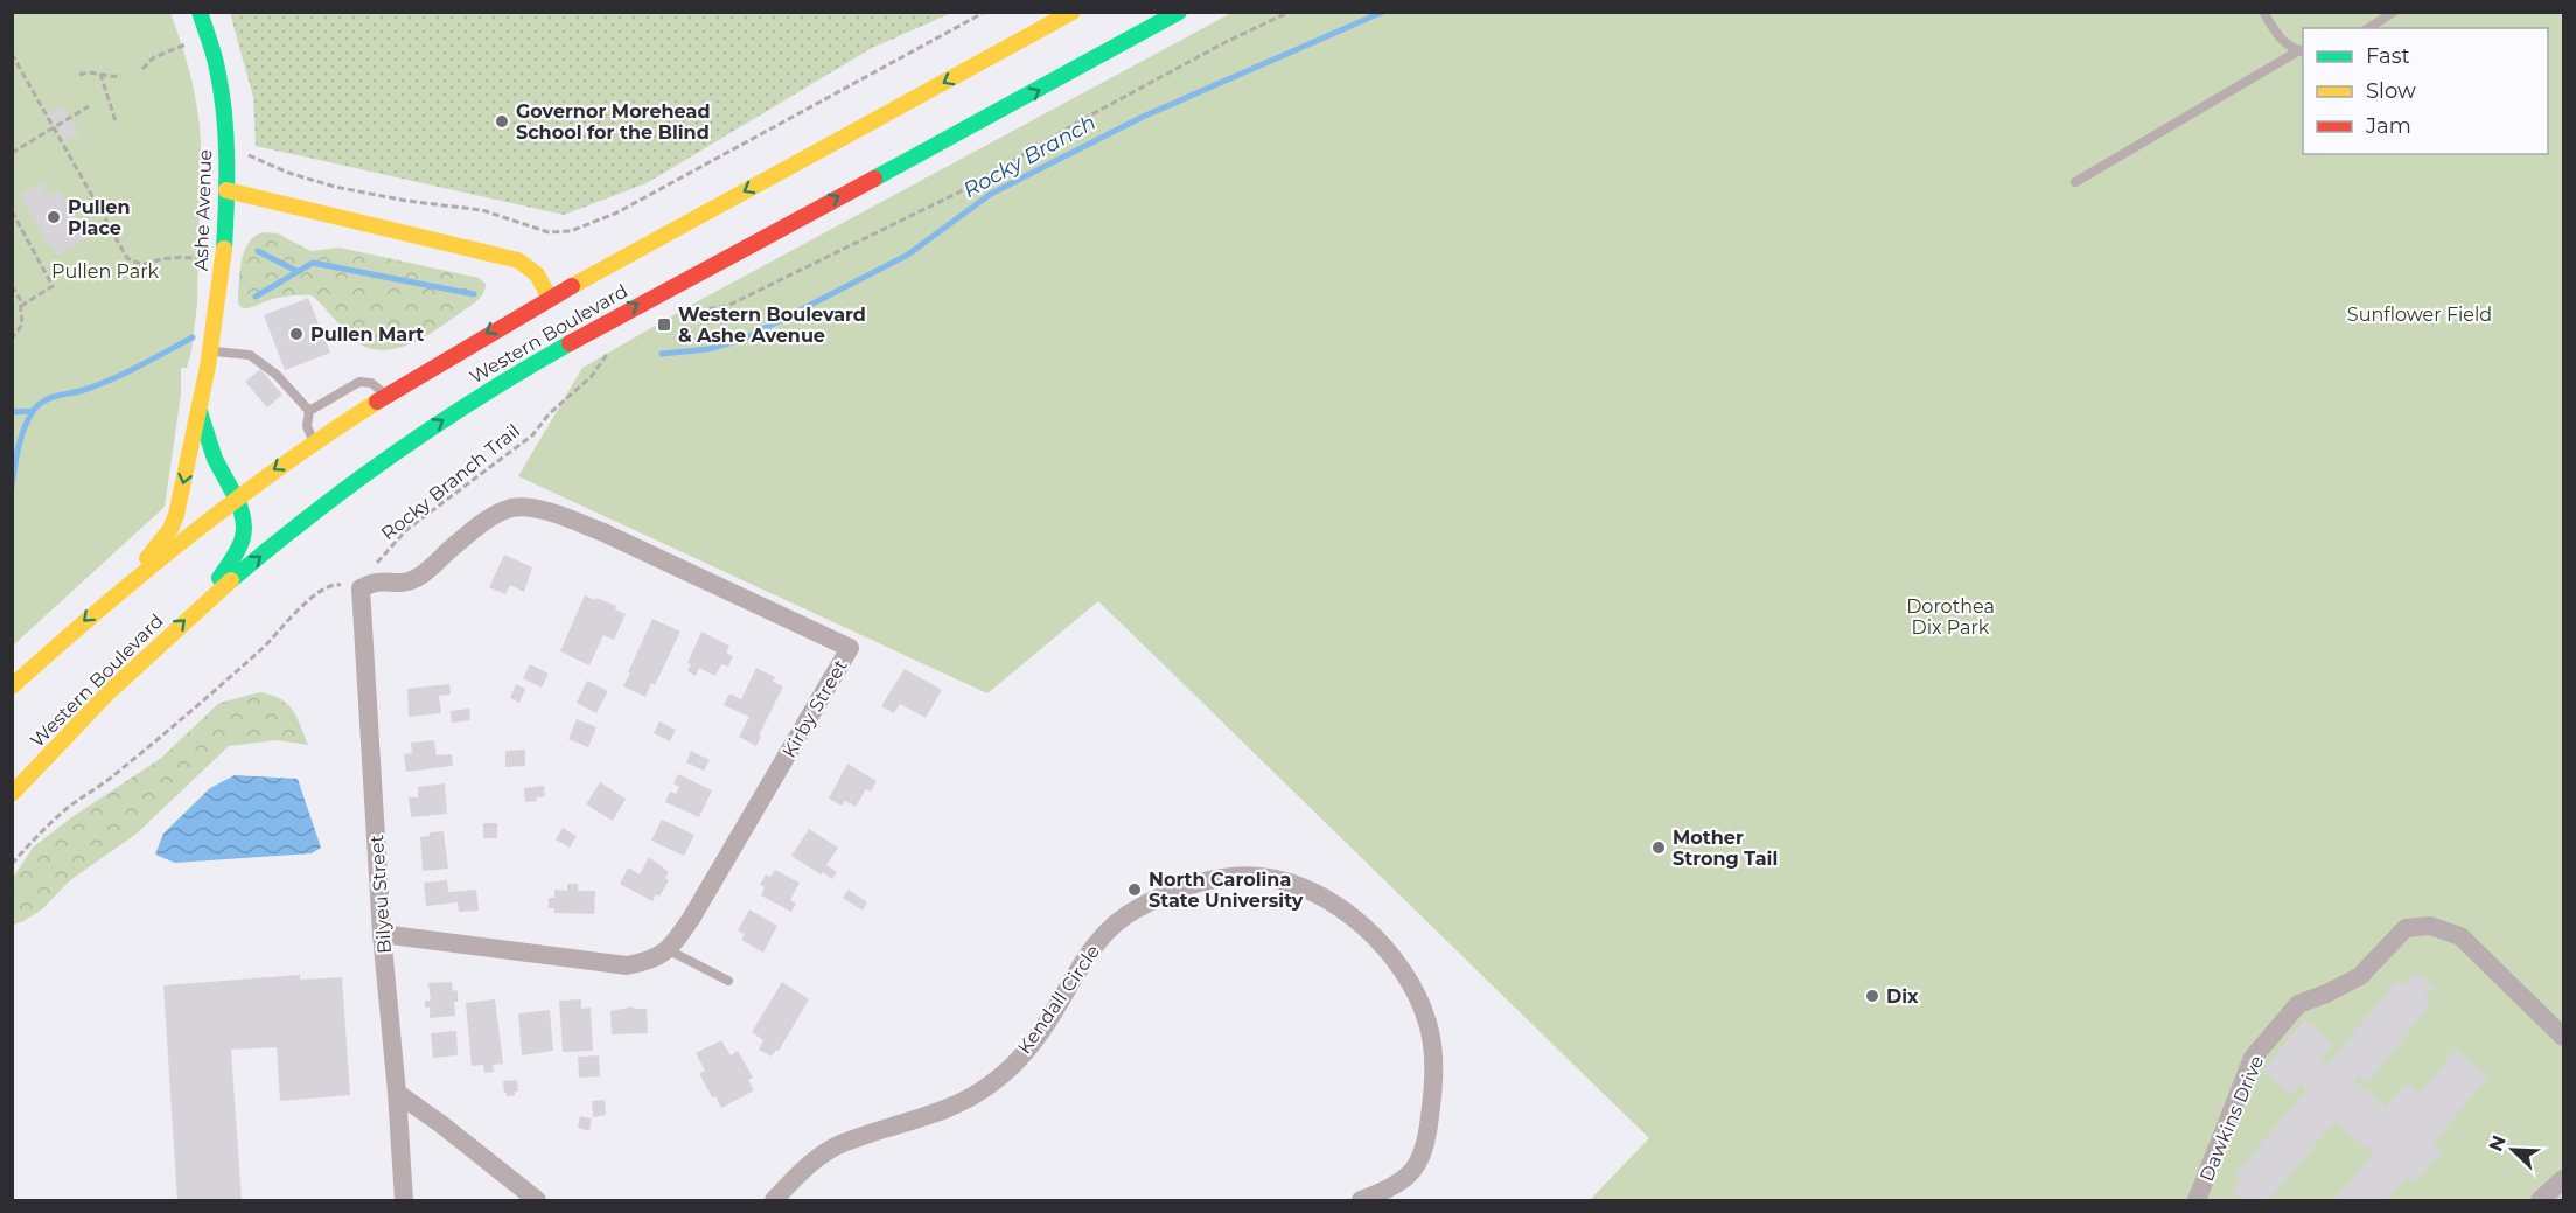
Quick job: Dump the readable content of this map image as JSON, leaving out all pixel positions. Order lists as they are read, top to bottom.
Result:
{
  "streets": {
    "main road": ["Ashe Avenue", "Western Boulevard"],
    "street": [
      "Kirby Street",
      "Bilyeu Street",
      "Kendall Circle",
      "Dawkins Drive"
    ],
    "path": ["Rocky Branch Trail"]
  },
  "crossings": [
    ["Ashe Avenue", "Western Boulevard"],
    ["Rocky Branch Trail", "Kirby Street"],
    ["Rocky Branch Trail", "Bilyeu Street"],
    ["Kirby Street", "Bilyeu Street"]
  ],
  "water": ["Rocky Branch"],
  "parks": ["Pullen Park", "Sunflower Field", "Dorothea Dix Park"],
  "places": {
    "other": [
      "Governor Morehead School for the Blind",
      "Pullen Place",
      "Pullen Mart",
      "Mother Strong Tail",
      "North Carolina State University",
      "Dix"
    ],
    "transit": ["Western Boulevard & Ashe Avenue"]
  },
  "legend": ["Fast", "Slow", "Jam"],
  "north": "top left"
}
